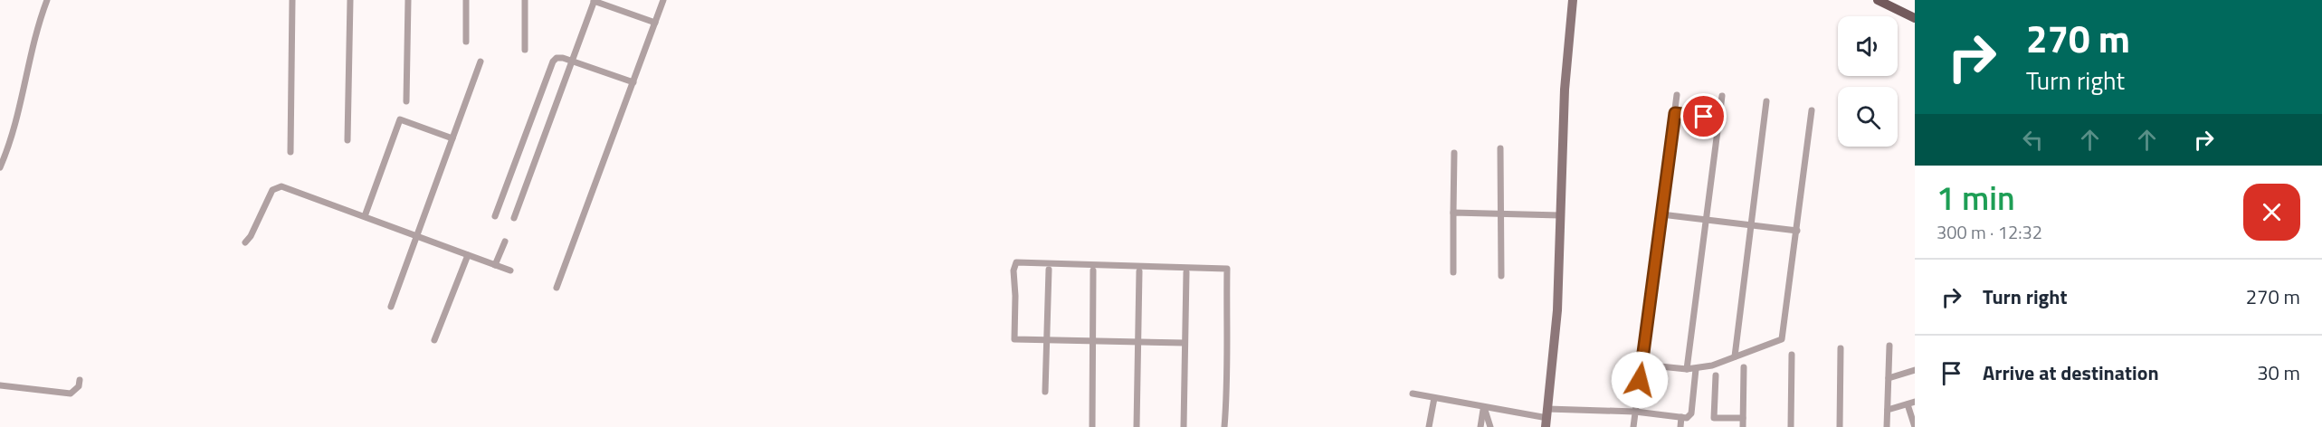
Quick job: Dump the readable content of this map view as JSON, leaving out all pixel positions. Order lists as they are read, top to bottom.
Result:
{
  "page": {
    "turn": ["270 m", "Turn right"],
    "heading": ["1 min", "300 m · 12:32"],
    "list": [
      {
        "name": "Turn right",
        "value": "270 m"
      },
      {
        "name": "Arrive at destination",
        "value": "30 m"
      }
    ]
  }
}
